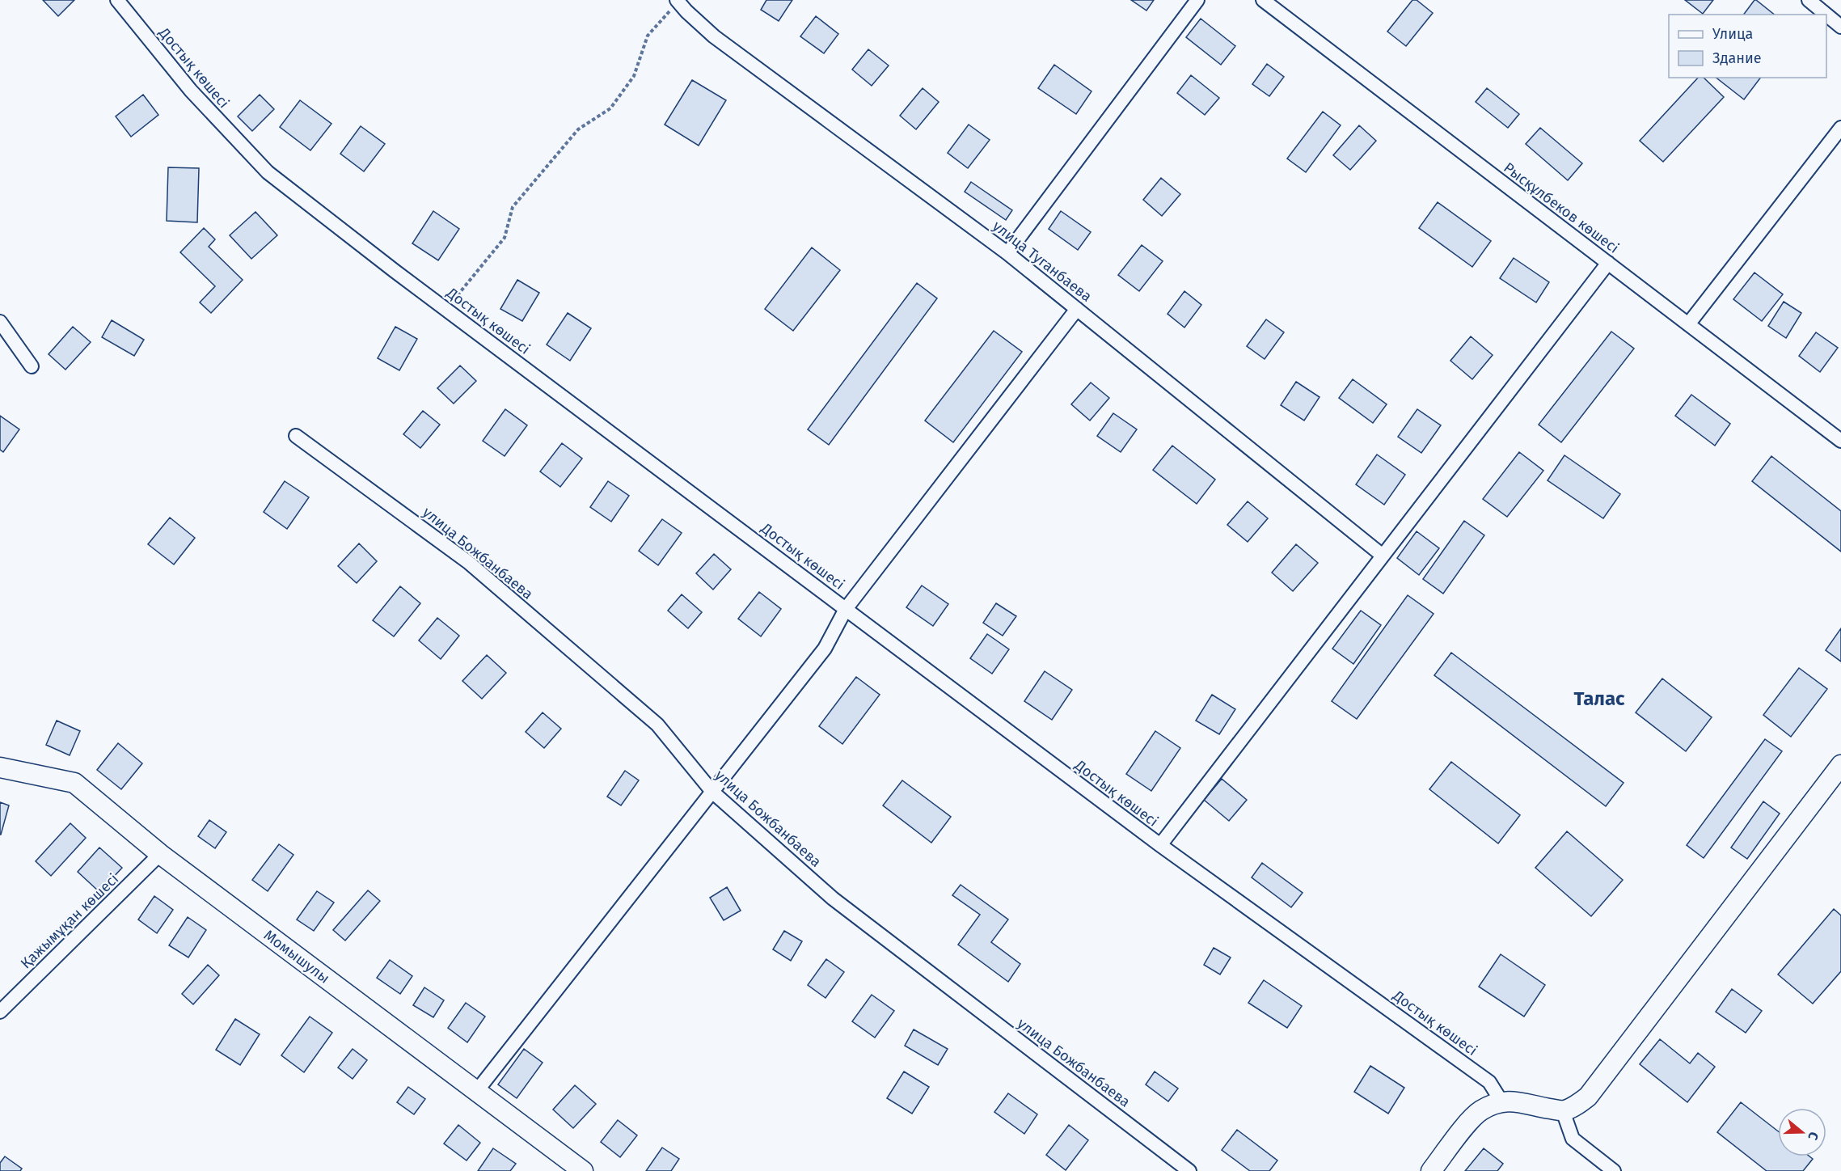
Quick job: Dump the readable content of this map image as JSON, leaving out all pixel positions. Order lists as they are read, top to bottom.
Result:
{
  "streets": {
    "street": [
      "Достық көшесі",
      "Рысқұлбеков көшесі",
      "улица Туганбаева",
      "улица Божбанбаева",
      "Қажымұқан көшесі",
      "Момышулы"
    ]
  },
  "crossings": [
    ["Қажымұқан көшесі", "Момышулы"]
  ],
  "districts": ["Талас"],
  "legend": ["Улица", "Здание"],
  "north": "right"
}
